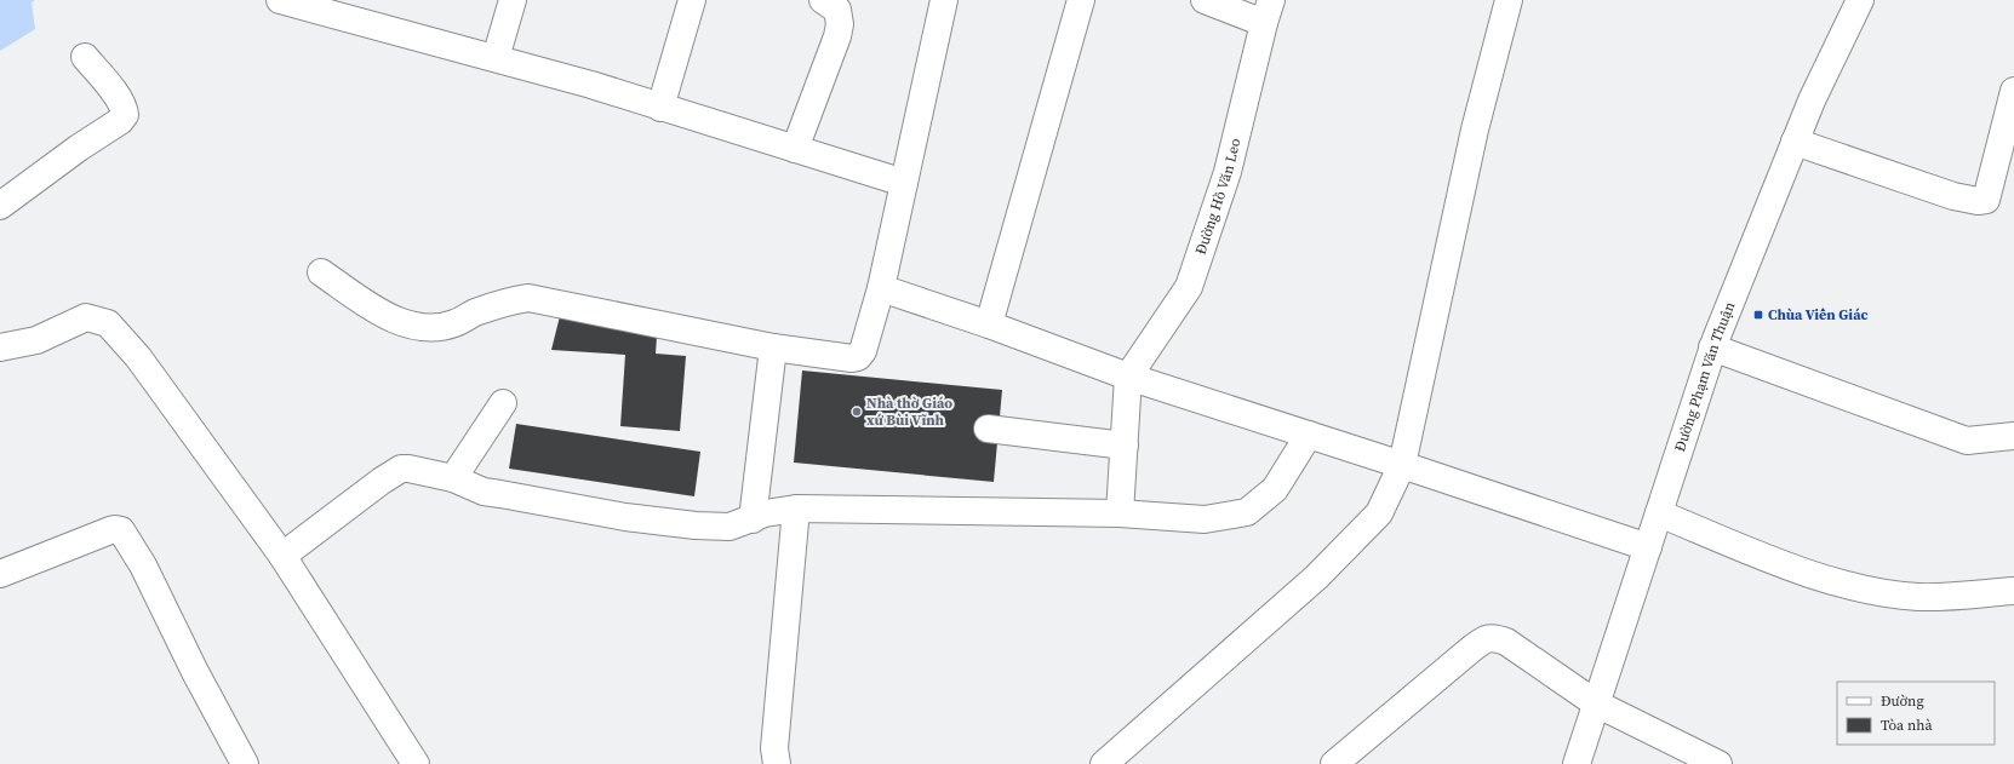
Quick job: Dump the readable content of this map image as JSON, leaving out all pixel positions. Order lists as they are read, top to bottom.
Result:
{
  "streets": {
    "street": ["Đường Hồ Văn Leo", "Đường Phạm Văn Thuận"]
  },
  "places": {
    "transit": ["Chùa Viên Giác"],
    "other": ["Nhà thờ Giáo xứ Bùi Vĩnh"]
  },
  "legend": ["Đường", "Tòa nhà"]
}
